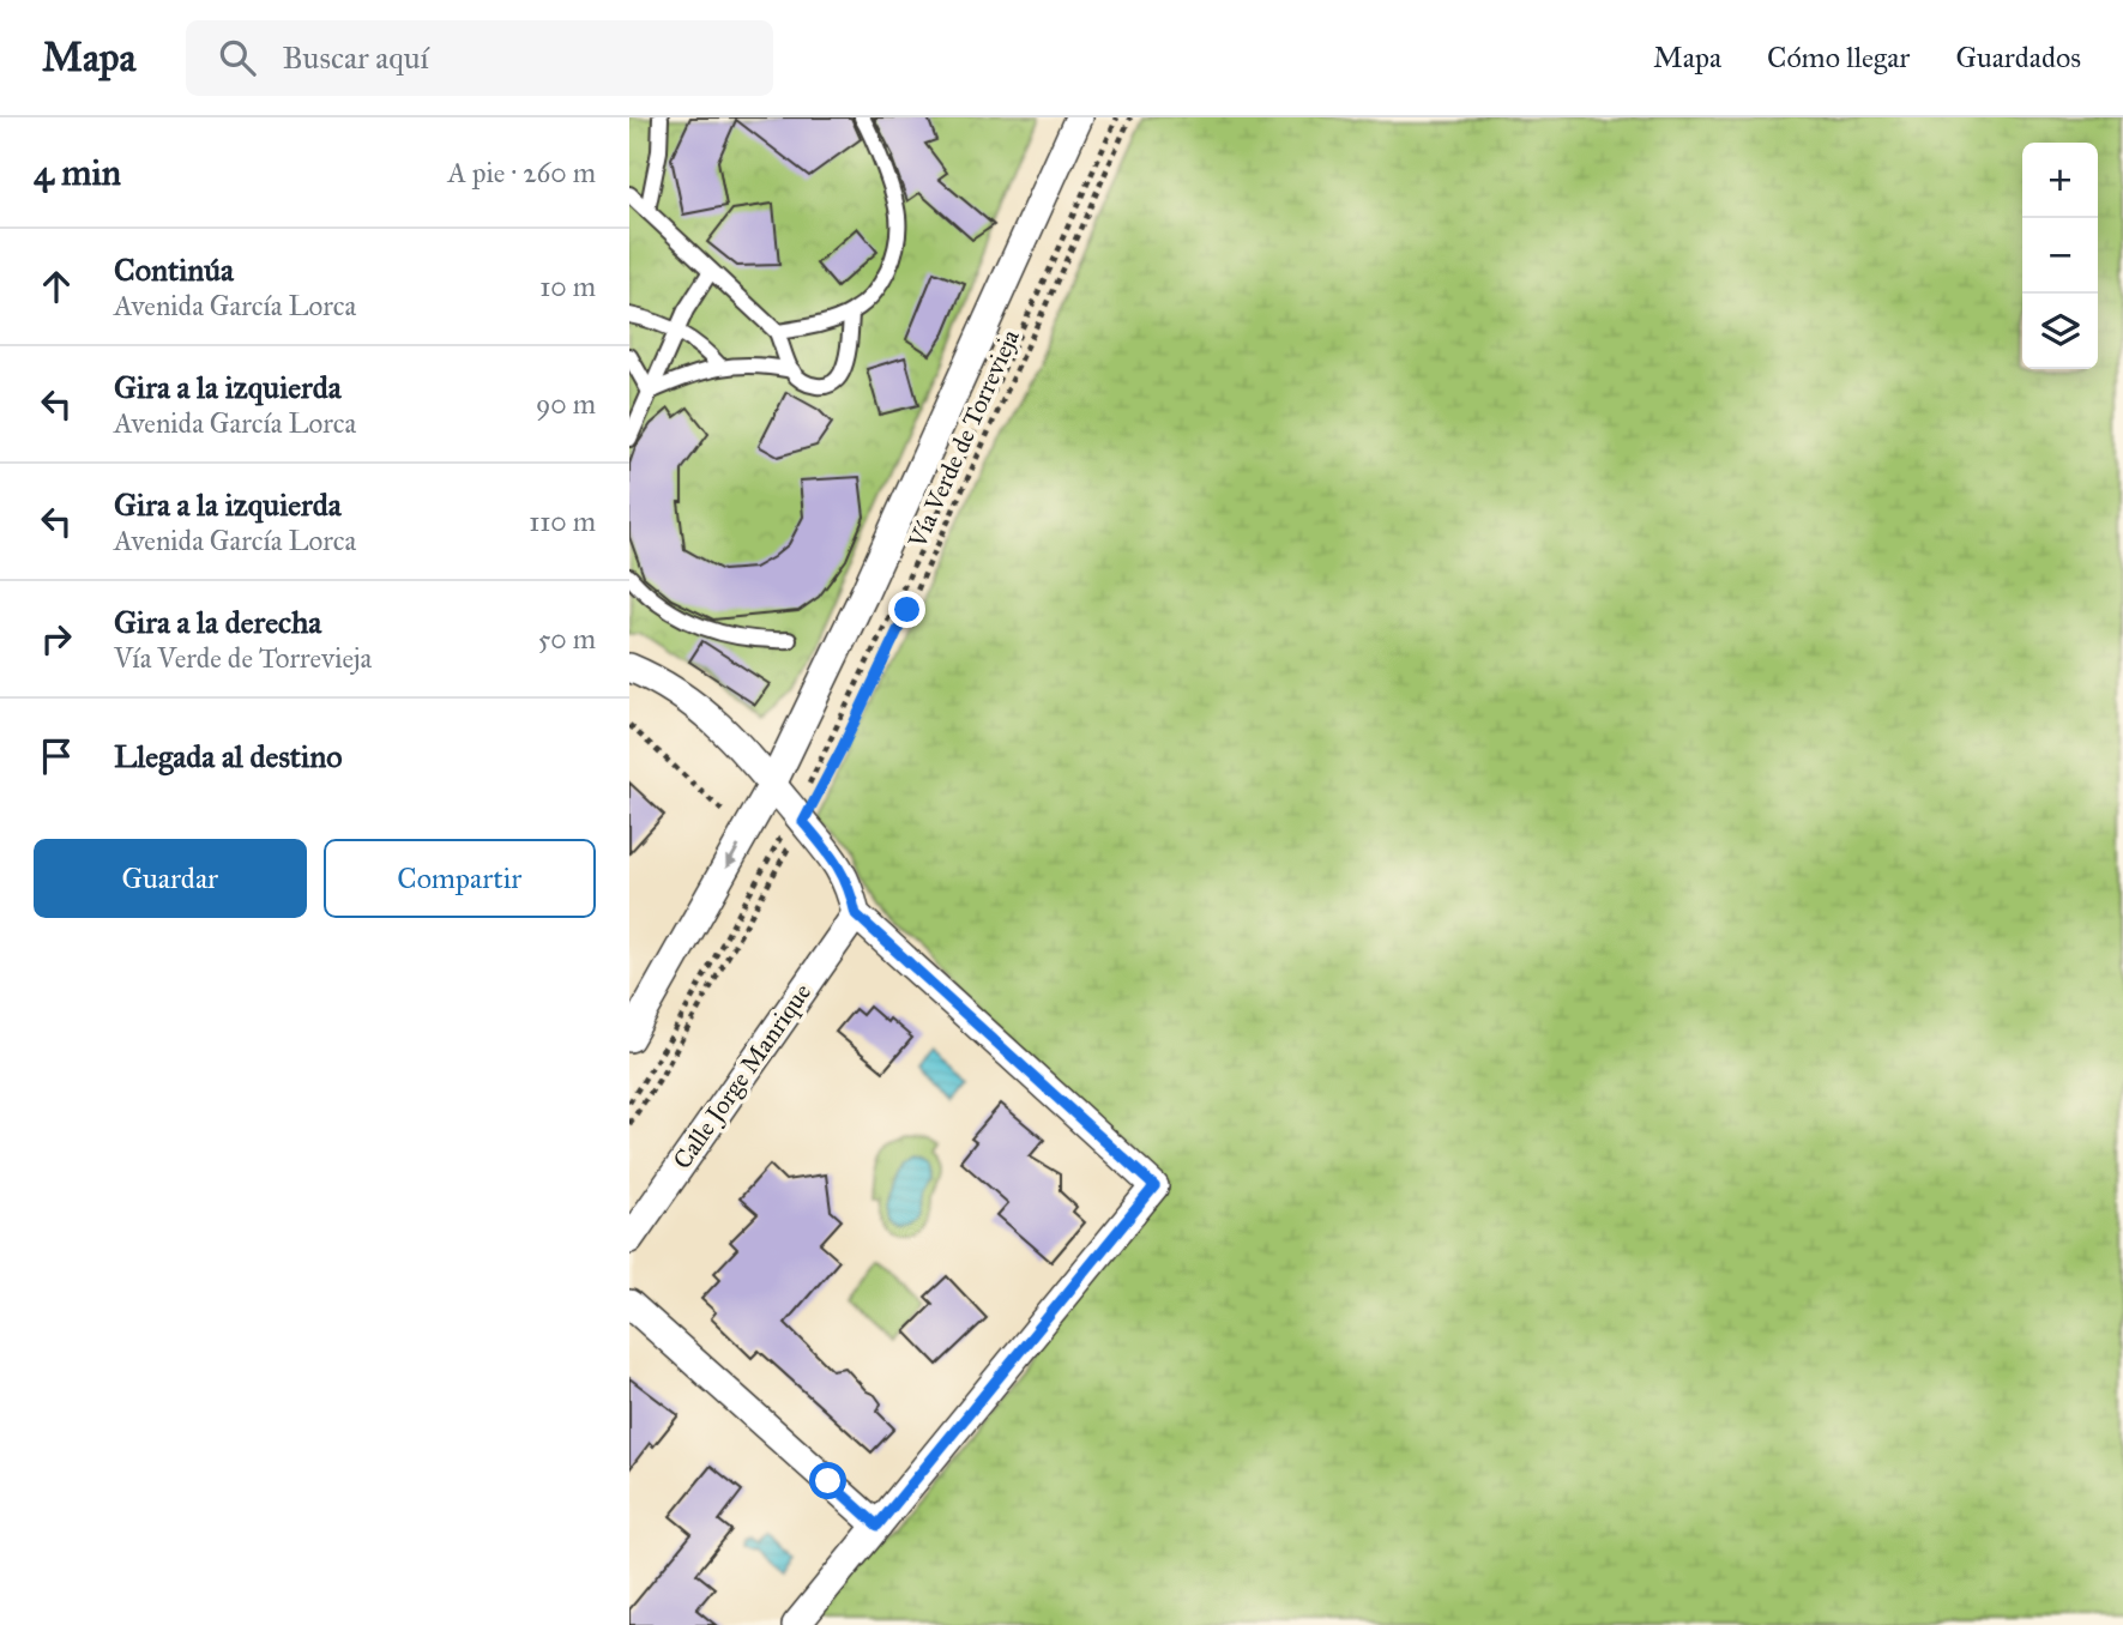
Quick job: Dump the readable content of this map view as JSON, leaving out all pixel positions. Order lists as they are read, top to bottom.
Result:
{
  "streets": {
    "street": ["Calle Jorge Manrique"],
    "path": ["Vía Verde de Torrevieja"]
  },
  "page": {
    "header": "Mapa",
    "search": "Buscar aquí",
    "nav": ["Mapa", "Cómo llegar", "Guardados"],
    "heading": ["4 min", "A pie · 260 m"],
    "map_buttons": ["+", "−"],
    "list": [
      ["Continúa", "Avenida García Lorca", "10 m"],
      ["Gira a la izquierda", "Avenida García Lorca", "90 m"],
      ["Gira a la izquierda", "Avenida García Lorca", "110 m"],
      ["Gira a la derecha", "Vía Verde de Torrevieja", "50 m"],
      "Llegada al destino"
    ],
    "buttons": ["Guardar", "Compartir"]
  }
}
